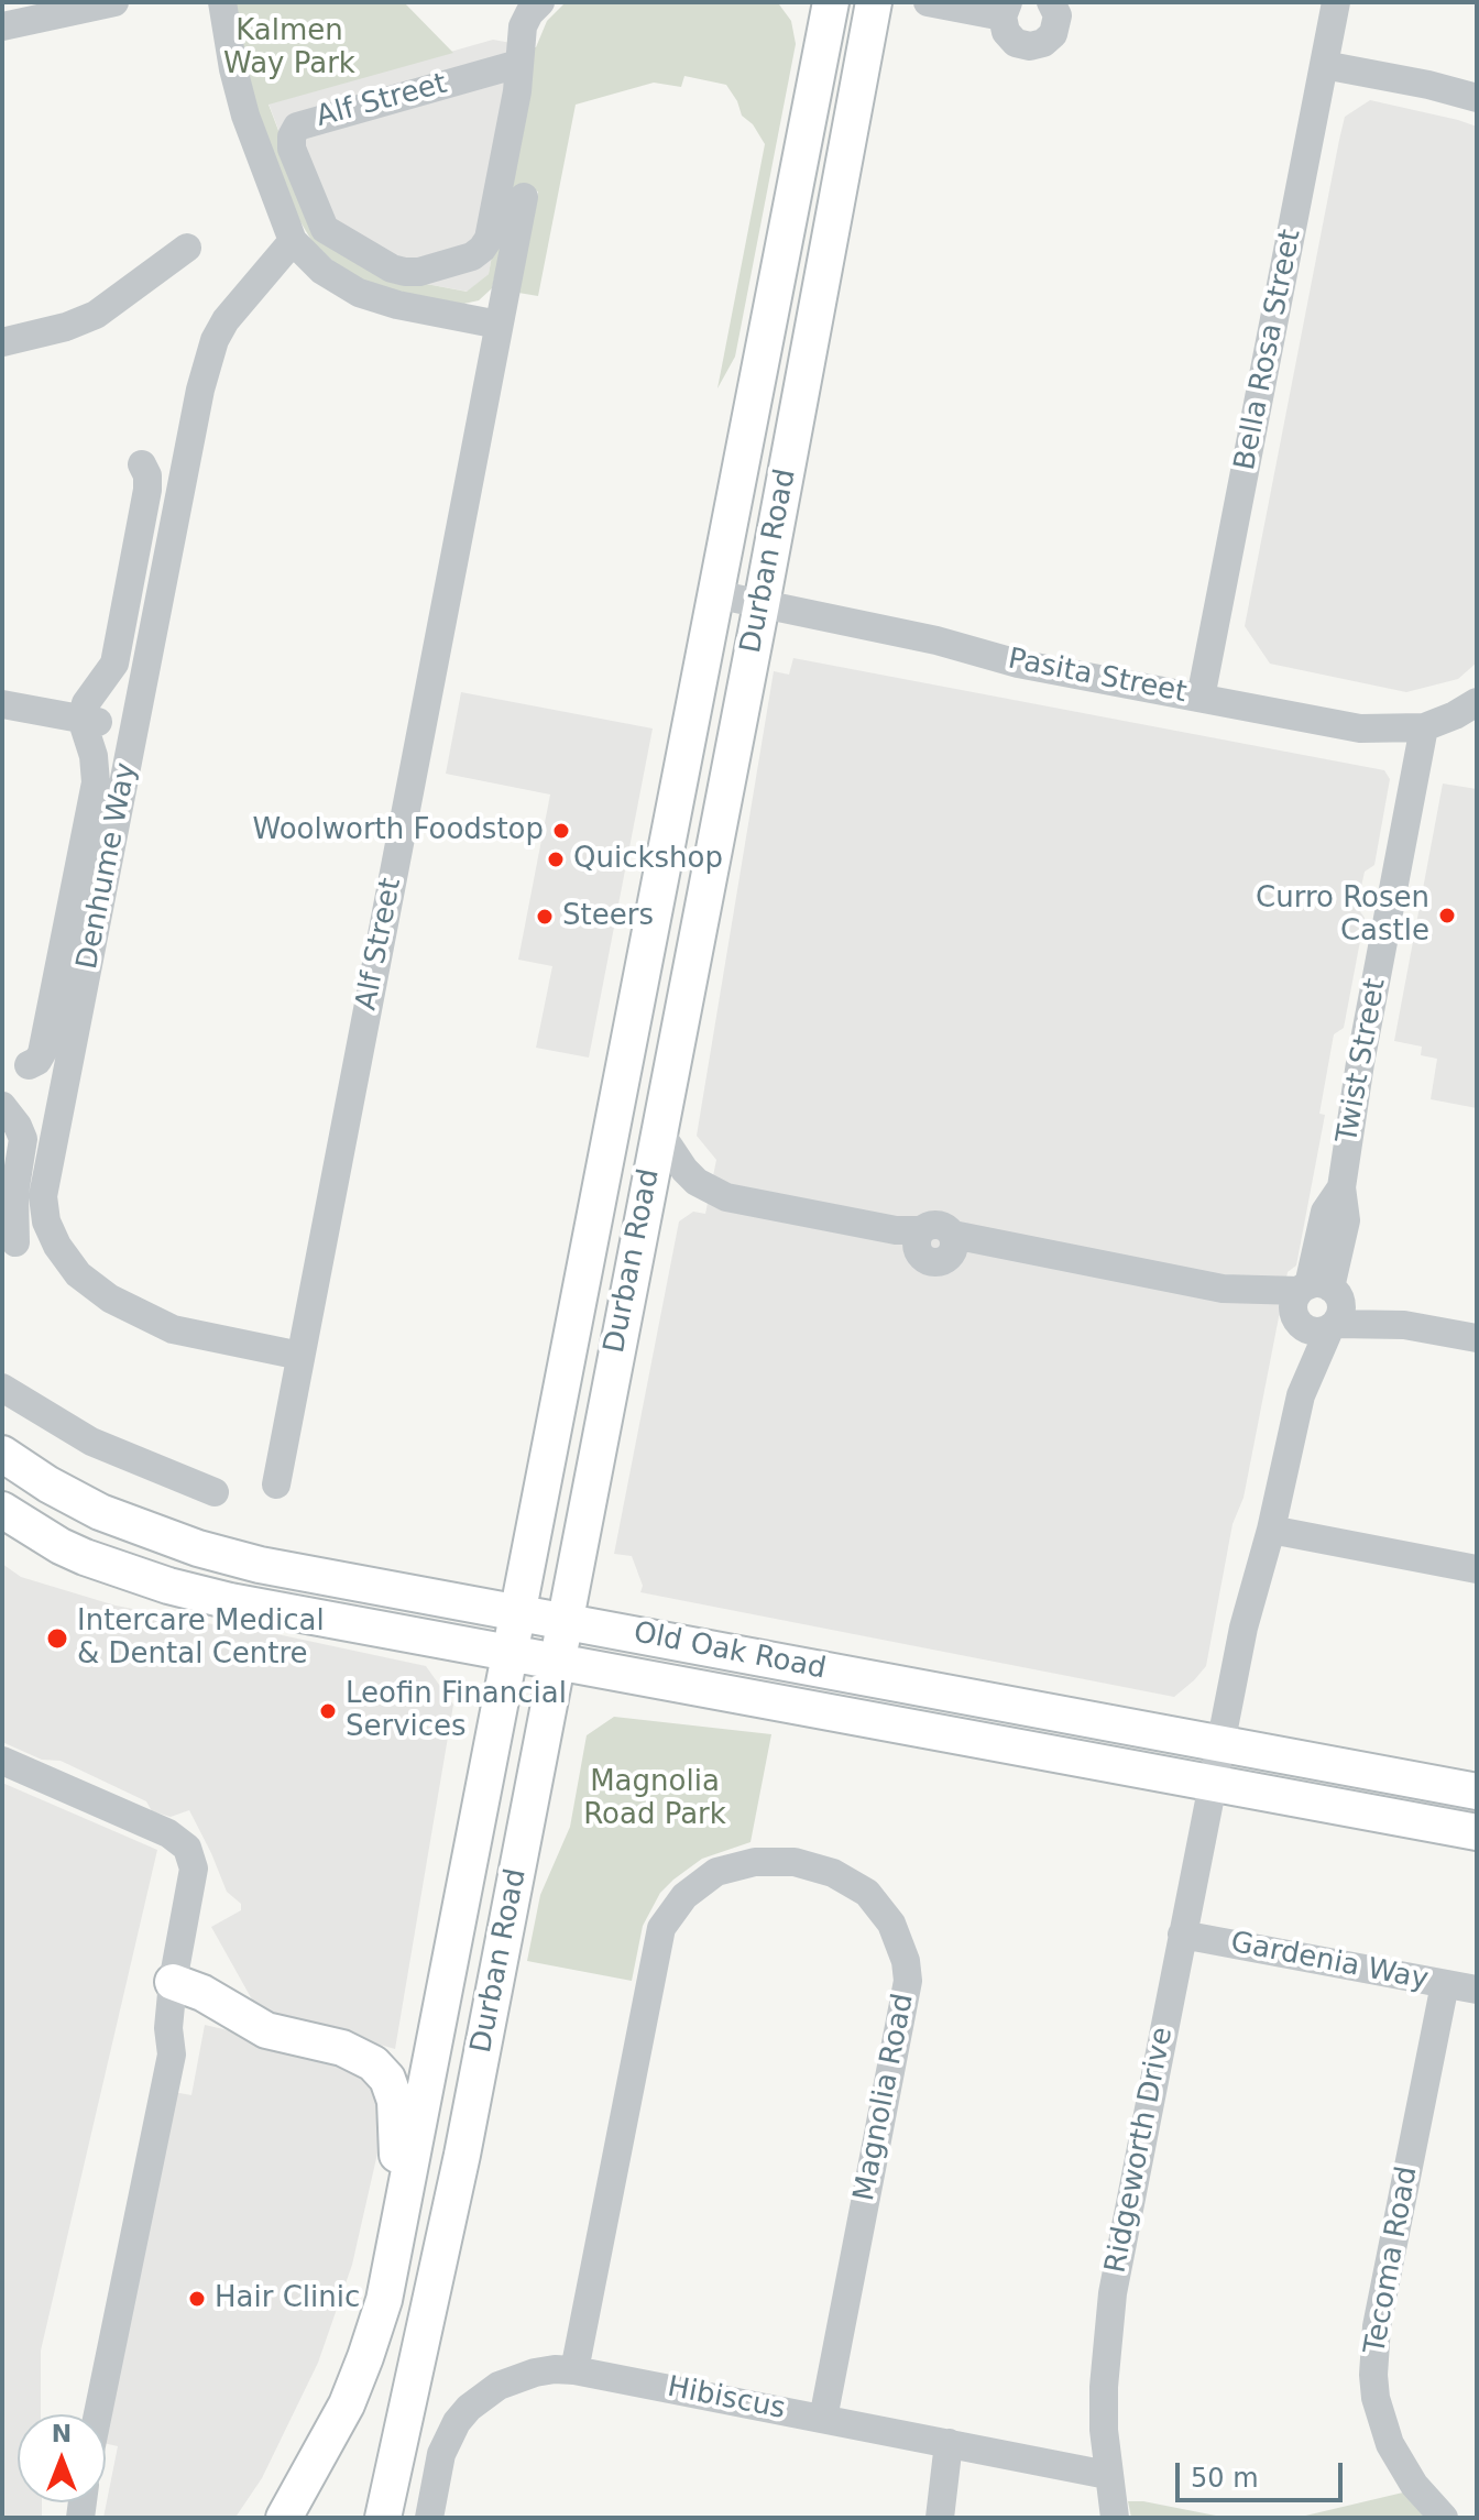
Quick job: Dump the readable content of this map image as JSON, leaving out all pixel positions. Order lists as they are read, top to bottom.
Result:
{
  "streets": {
    "main road": ["Durban Road", "Old Oak Road"],
    "street": [
      "Alf Street",
      "Bella Rosa Street",
      "Pasita Street",
      "Denhume Way",
      "Twist Street",
      "Gardenia Way",
      "Magnolia Road",
      "Ridgeworth Drive",
      "Tecoma Road",
      "Hibiscus"
    ]
  },
  "crossings": [
    ["Alf Street", "Denhume Way"],
    ["Bella Rosa Street", "Pasita Street"],
    ["Durban Road", "Pasita Street"],
    ["Durban Road", "Old Oak Road"],
    ["Pasita Street", "Twist Street"],
    ["Twist Street", "Old Oak Road"],
    ["Twist Street", "Ridgeworth Drive"],
    ["Old Oak Road", "Ridgeworth Drive"],
    ["Gardenia Way", "Ridgeworth Drive"],
    ["Gardenia Way", "Tecoma Road"],
    ["Magnolia Road", "Hibiscus"],
    ["Ridgeworth Drive", "Hibiscus"]
  ],
  "parks": ["Kalmen Way Park", "Magnolia Road Park"],
  "places": [
    "Woolworth Foodstop",
    "Quickshop",
    "Curro Rosen Castle",
    "Steers",
    "Intercare Medical & Dental Centre",
    "Leofin Financial Services",
    "Hair Clinic"
  ],
  "scale_bar": "50 m",
  "north": "top"
}
